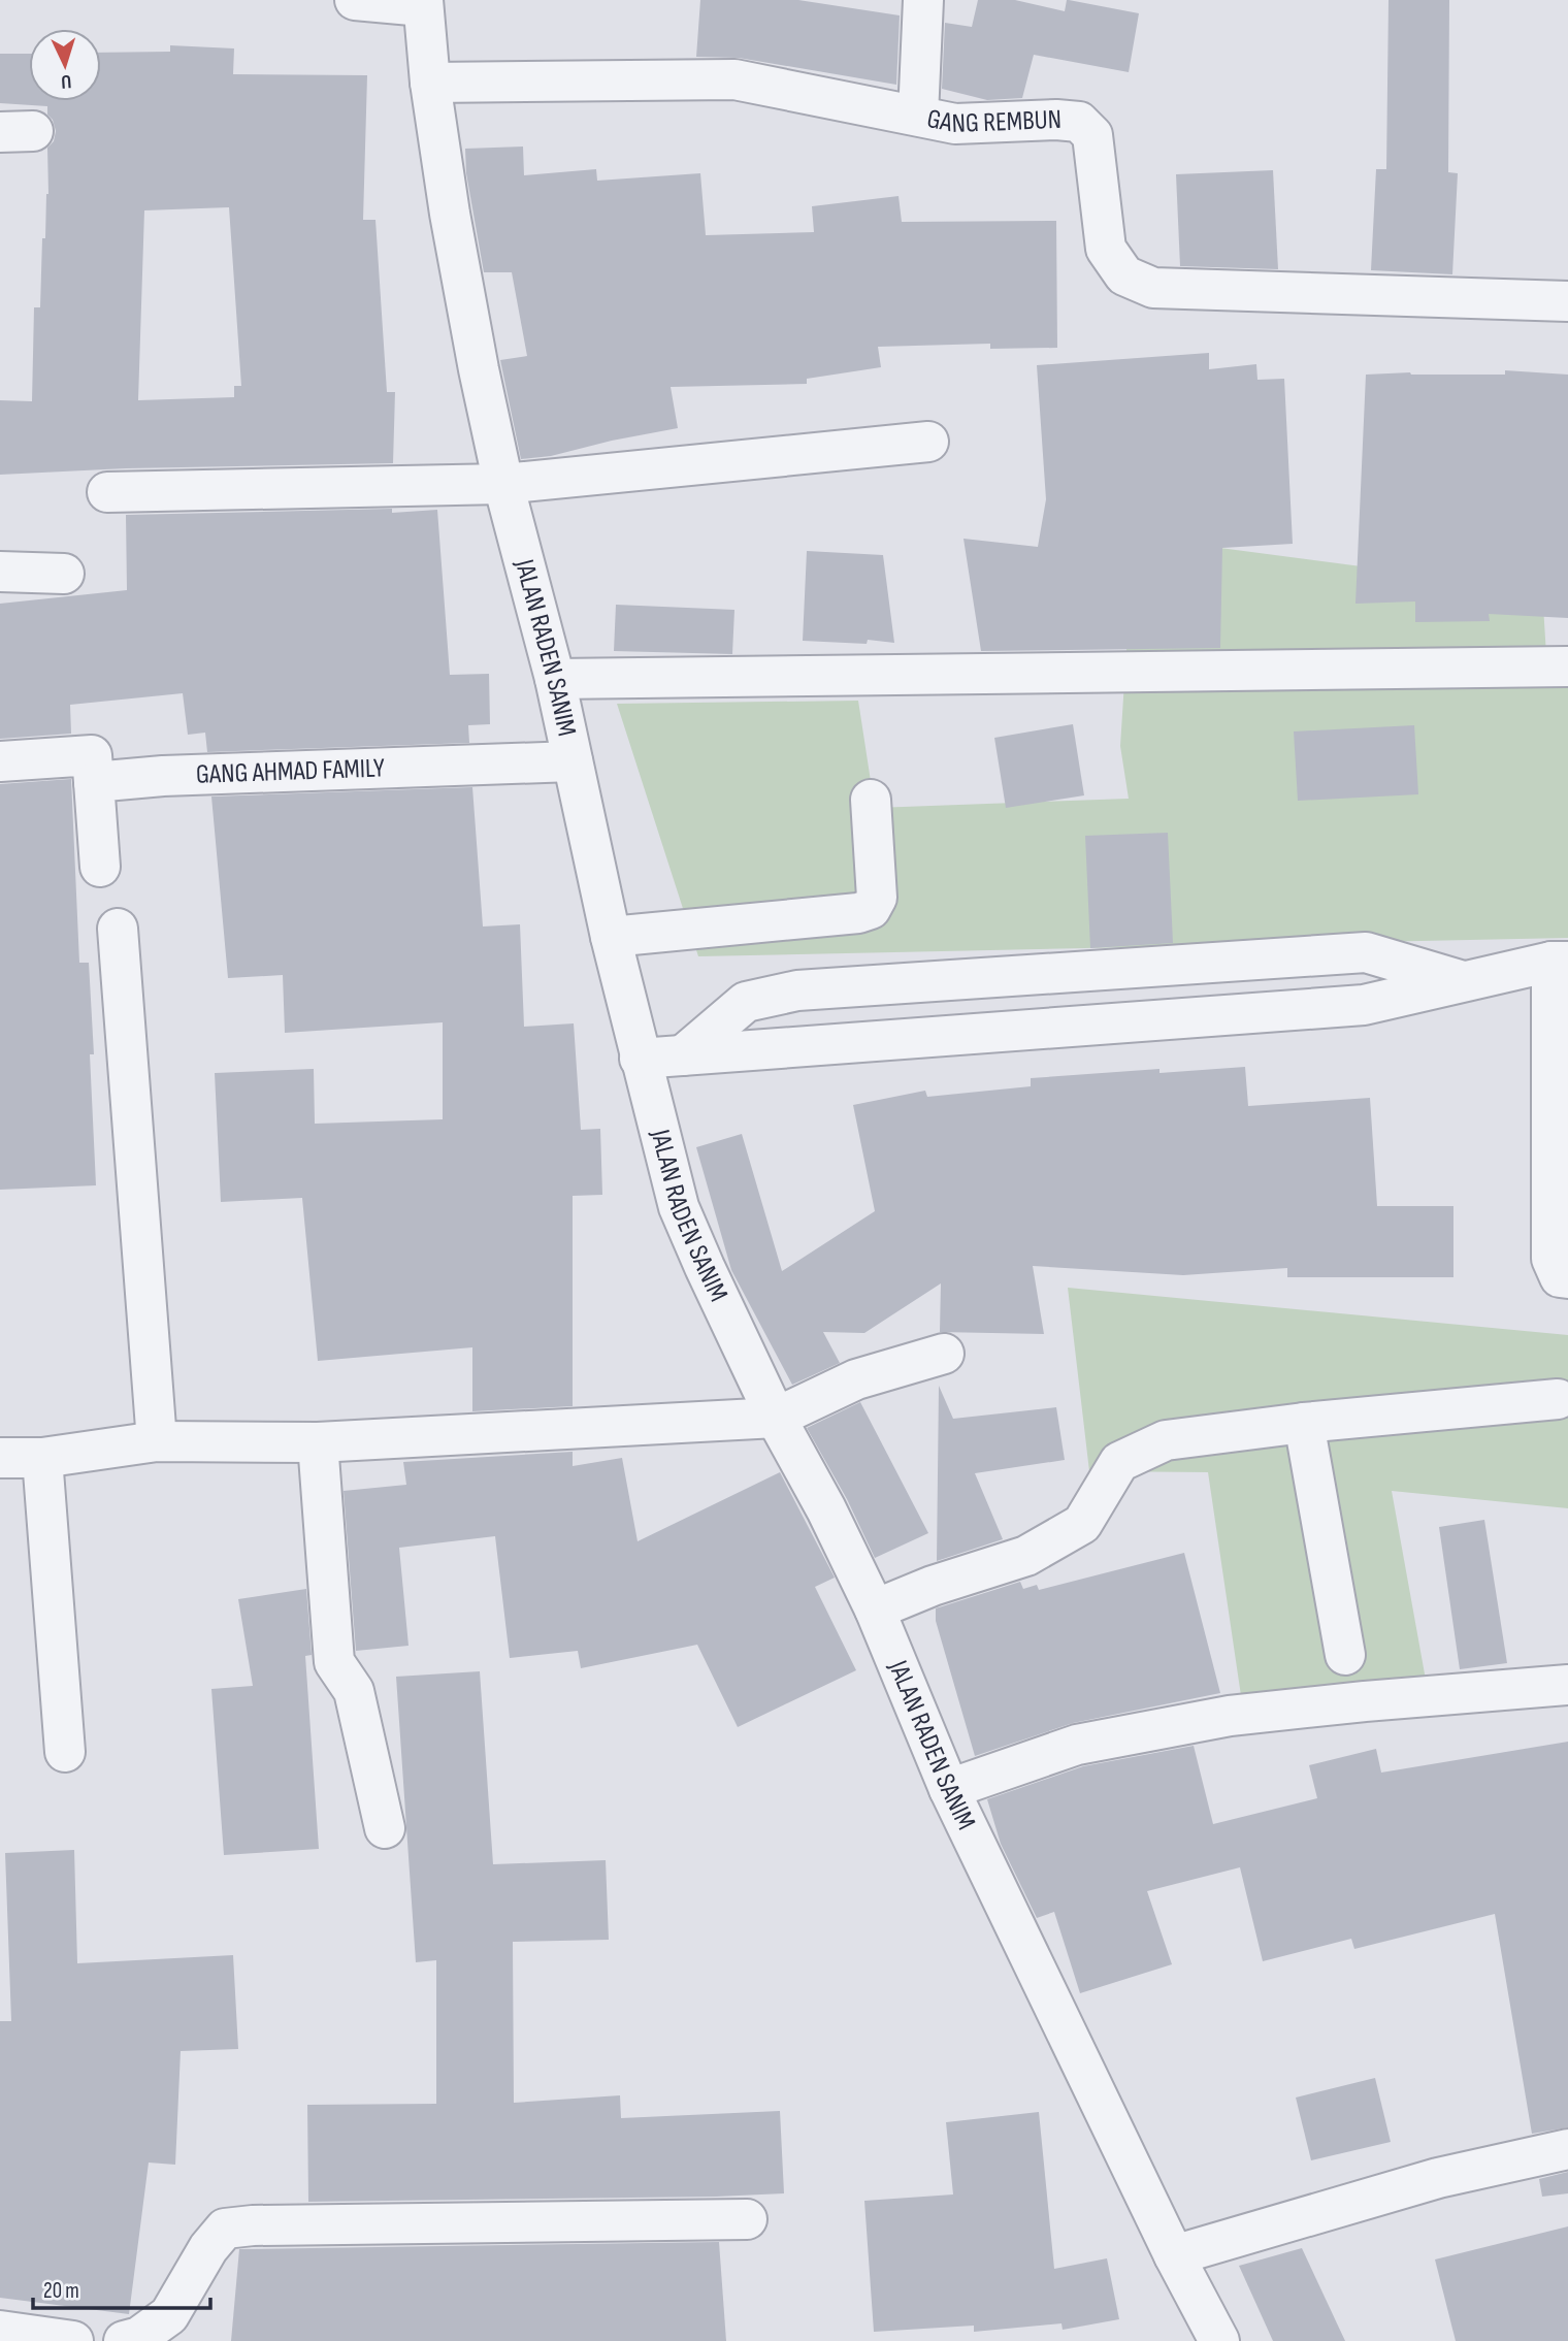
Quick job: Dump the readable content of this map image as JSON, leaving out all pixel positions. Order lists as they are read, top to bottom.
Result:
{
  "streets": {
    "street": ["GANG REMBUN", "JALAN RADEN SANIM", "GANG AHMAD FAMILY"]
  },
  "crossings": [
    ["GANG REMBUN", "JALAN RADEN SANIM"],
    ["JALAN RADEN SANIM", "GANG AHMAD FAMILY"]
  ],
  "scale_bar": "20 m",
  "north": "bottom"
}
